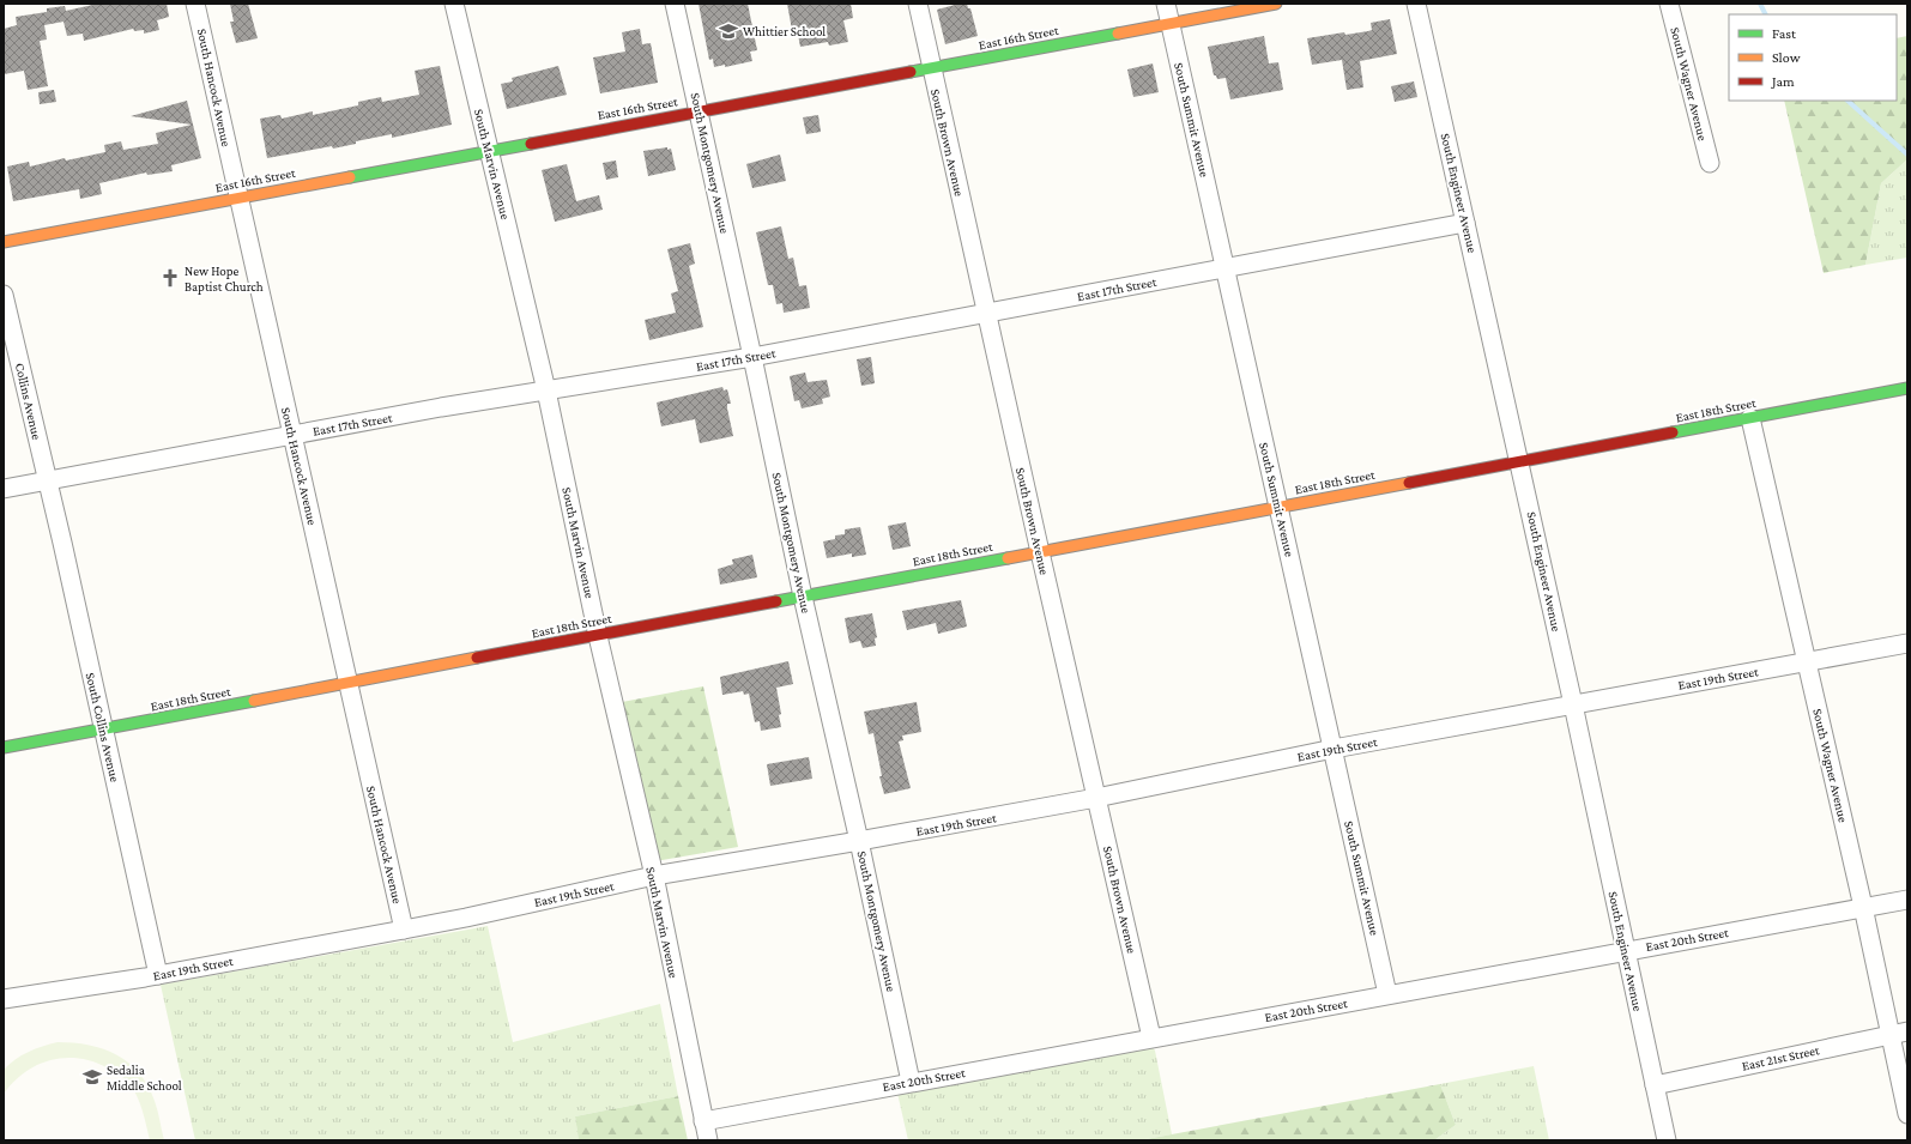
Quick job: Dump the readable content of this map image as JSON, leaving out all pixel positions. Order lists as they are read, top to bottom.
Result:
{
  "streets": {
    "street": [
      "East 16th Street",
      "South Wagner Avenue",
      "South Hancock Avenue",
      "South Summit Avenue",
      "South Brown Avenue",
      "South Montgomery Avenue",
      "South Marvin Avenue",
      "South Engineer Avenue",
      "East 17th Street",
      "Collins Avenue",
      "East 18th Street",
      "East 19th Street",
      "South Collins Avenue",
      "East 20th Street",
      "East 21st Street"
    ]
  },
  "crossings": [
    ["East 16th Street", "South Hancock Avenue"],
    ["East 16th Street", "South Summit Avenue"],
    ["East 16th Street", "South Brown Avenue"],
    ["East 16th Street", "South Montgomery Avenue"],
    ["East 16th Street", "South Marvin Avenue"],
    ["South Wagner Avenue", "East 18th Street"],
    ["South Wagner Avenue", "East 19th Street"],
    ["South Wagner Avenue", "East 20th Street"],
    ["South Wagner Avenue", "East 21st Street"],
    ["South Hancock Avenue", "East 17th Street"],
    ["South Hancock Avenue", "East 18th Street"],
    ["South Hancock Avenue", "East 19th Street"],
    ["South Summit Avenue", "East 17th Street"],
    ["South Summit Avenue", "East 18th Street"],
    ["South Summit Avenue", "East 19th Street"],
    ["South Summit Avenue", "East 20th Street"],
    ["South Brown Avenue", "East 17th Street"],
    ["South Brown Avenue", "East 18th Street"],
    ["South Brown Avenue", "East 19th Street"],
    ["South Brown Avenue", "East 20th Street"],
    ["South Montgomery Avenue", "East 17th Street"],
    ["South Montgomery Avenue", "East 18th Street"],
    ["South Montgomery Avenue", "East 19th Street"],
    ["South Montgomery Avenue", "East 20th Street"],
    ["South Marvin Avenue", "East 17th Street"],
    ["South Marvin Avenue", "East 18th Street"],
    ["South Marvin Avenue", "East 19th Street"],
    ["South Marvin Avenue", "East 20th Street"],
    ["South Engineer Avenue", "East 17th Street"],
    ["South Engineer Avenue", "East 18th Street"],
    ["South Engineer Avenue", "East 19th Street"],
    ["South Engineer Avenue", "East 20th Street"],
    ["South Engineer Avenue", "East 21st Street"],
    ["East 17th Street", "Collins Avenue"],
    ["East 17th Street", "South Collins Avenue"],
    ["Collins Avenue", "South Collins Avenue"],
    ["East 18th Street", "South Collins Avenue"],
    ["East 19th Street", "South Collins Avenue"]
  ],
  "places": {
    "school or university": ["Whittier School", "Sedalia Middle School"],
    "church": ["New Hope Baptist Church"]
  },
  "legend": ["Fast", "Slow", "Jam"]
}
